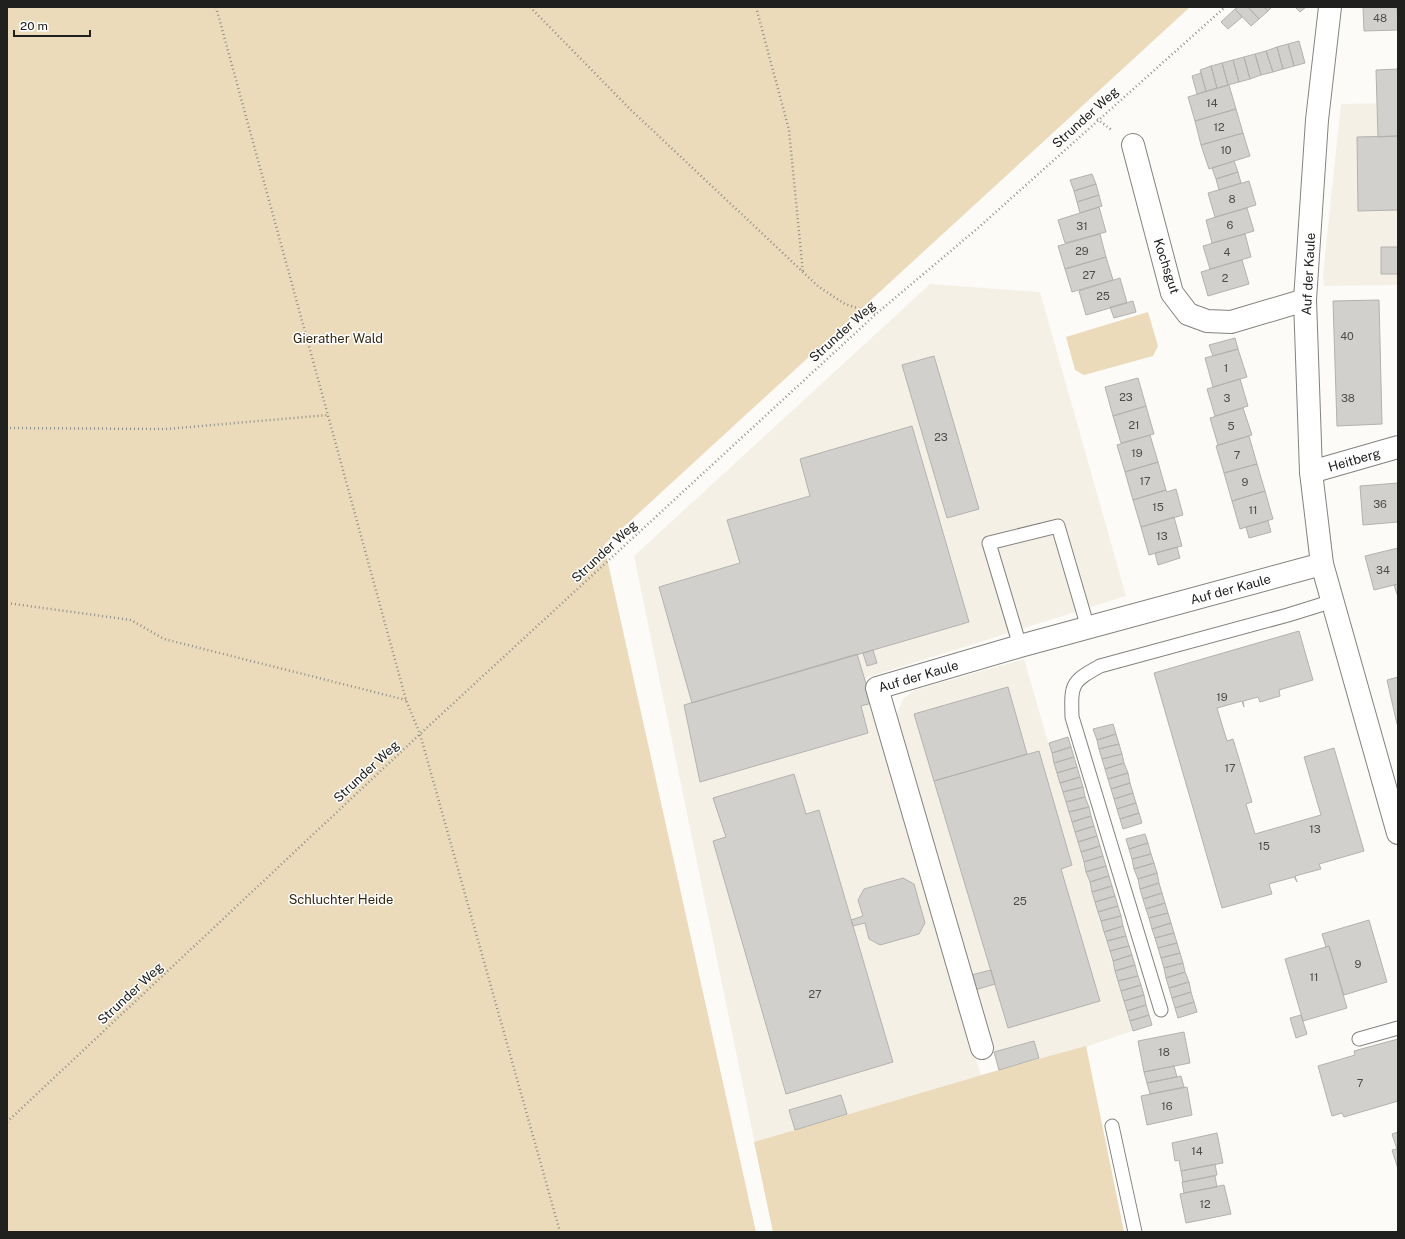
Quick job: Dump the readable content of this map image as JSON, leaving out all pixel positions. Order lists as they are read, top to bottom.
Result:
{
  "streets": {
    "street": ["Kochsgut", "Auf der Kaule", "Heitberg"],
    "path": ["Strunder Weg"]
  },
  "crossings": [
    ["Kochsgut", "Auf der Kaule"],
    ["Auf der Kaule", "Heitberg"]
  ],
  "parks": ["Gierather Wald", "Schluchter Heide"],
  "house_numbers": [
    "48",
    "14",
    "12",
    "10",
    "8",
    "6",
    "31",
    "29",
    "4",
    "27",
    "2",
    "25",
    "40",
    "1",
    "23",
    "3",
    "38",
    "21",
    "5",
    "23",
    "19",
    "7",
    "17",
    "9",
    "36",
    "15",
    "11",
    "13",
    "34",
    "19",
    "17",
    "13",
    "15",
    "25",
    "9",
    "11",
    "27",
    "18",
    "7",
    "16",
    "14",
    "12"
  ],
  "scale_bar": "20 m"
}
